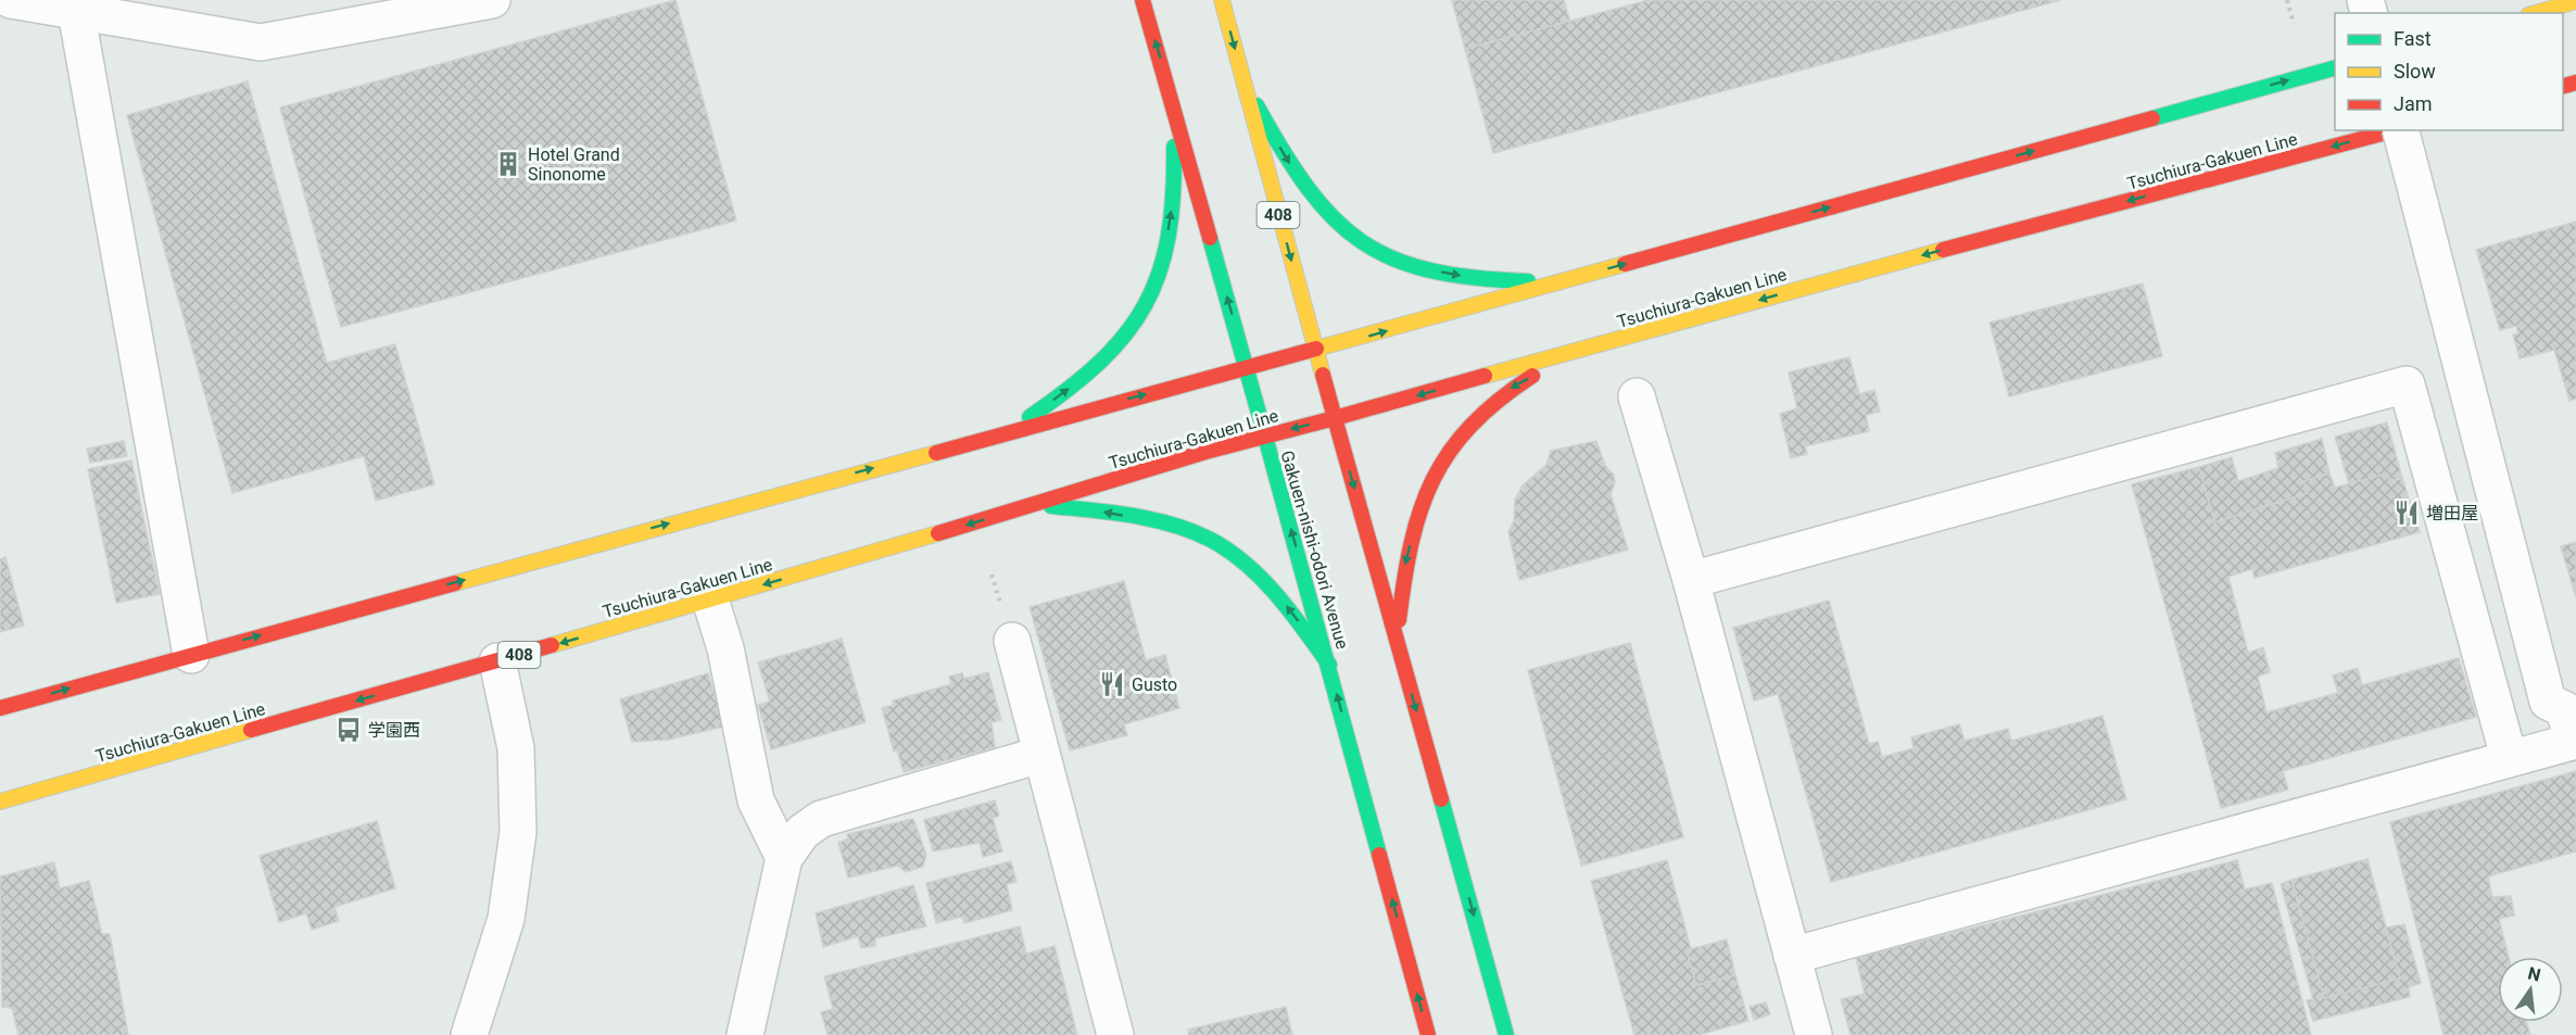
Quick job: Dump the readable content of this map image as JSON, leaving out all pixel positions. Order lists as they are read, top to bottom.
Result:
{
  "streets": {
    "main road": ["Tsuchiura-Gakuen Line", "408", "Gakuen-nishi-odori Avenue"]
  },
  "crossings": [
    ["Tsuchiura-Gakuen Line", "408"],
    ["Tsuchiura-Gakuen Line", "Gakuen-nishi-odori Avenue"]
  ],
  "places": {
    "building": ["Hotel Grand Sinonome"],
    "restaurant": ["増田屋", "Gusto"],
    "bus stop": ["学園西"]
  },
  "legend": ["Fast", "Slow", "Jam"],
  "north": "top"
}
